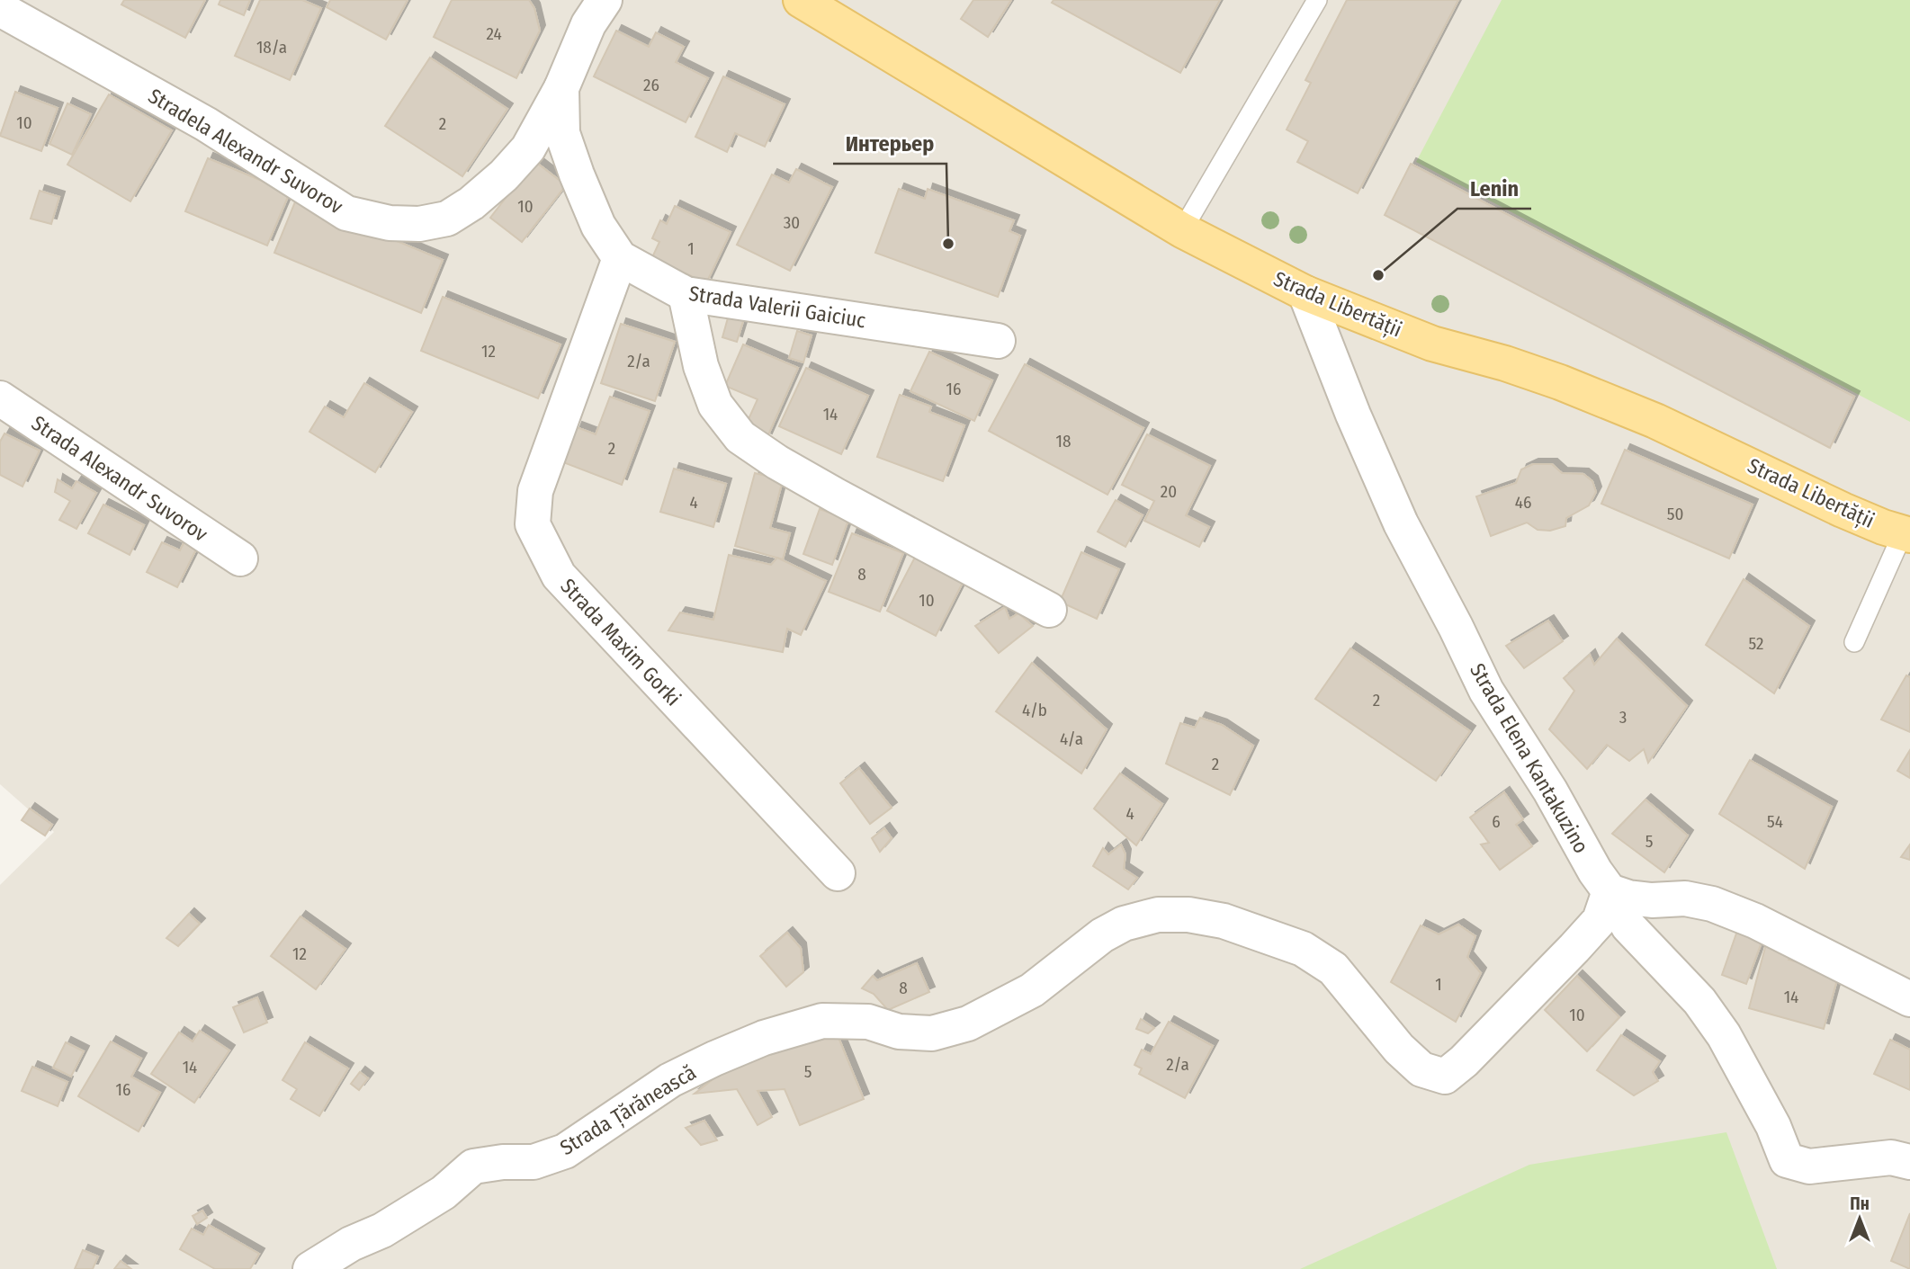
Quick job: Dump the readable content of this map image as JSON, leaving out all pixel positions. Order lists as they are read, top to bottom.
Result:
{
  "streets": {
    "main road": ["Strada Libertății"],
    "street": [
      "Stradela Alexandr Suvorov",
      "Strada Valerii Gaiciuc",
      "Strada Alexandr Suvorov",
      "Strada Maxim Gorki",
      "Strada Elena Kantakuzino",
      "Strada Țărănească"
    ]
  },
  "crossings": [
    ["Stradela Alexandr Suvorov", "Strada Valerii Gaiciuc"],
    ["Strada Libertății", "Strada Elena Kantakuzino"],
    ["Strada Valerii Gaiciuc", "Strada Maxim Gorki"],
    ["Strada Elena Kantakuzino", "Strada Țărănească"]
  ],
  "places": ["Интерьер", "Lenin"],
  "house_numbers": [
    "24",
    "18/a",
    "26",
    "10",
    "2",
    "10",
    "30",
    "1",
    "12",
    "2/a",
    "16",
    "14",
    "18",
    "2",
    "20",
    "4",
    "46",
    "50",
    "8",
    "10",
    "52",
    "2",
    "4/b",
    "3",
    "4/a",
    "2",
    "4",
    "6",
    "54",
    "5",
    "12",
    "1",
    "8",
    "14",
    "10",
    "2/a",
    "14",
    "5",
    "16"
  ],
  "north": "top"
}
